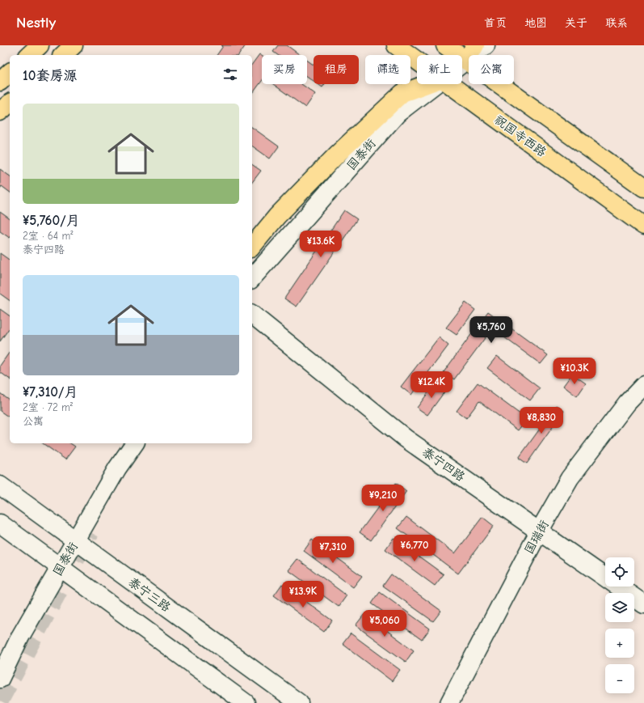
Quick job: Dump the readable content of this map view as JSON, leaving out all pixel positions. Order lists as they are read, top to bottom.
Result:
{
  "streets": {
    "main road": ["祝国寺西路"],
    "street": [
      "国泰街",
      "泰宁四路",
      "国瑞街",
      "泰宁三路"
    ]
  },
  "crossings": [
    ["国泰街", "泰宁三路"],
    ["泰宁四路", "国瑞街"]
  ],
  "page": {
    "header": "Nestly",
    "nav": [
      "首页",
      "地图",
      "关于",
      "联系"
    ],
    "chip": [
      "买房",
      "租房",
      "筛选",
      "新上",
      "公寓"
    ],
    "heading": "10套房源",
    "list": [
      {
        "name": "¥5,760/月",
        "note": "2室 · 64 m² · 泰宁四路"
      },
      {
        "name": "¥7,310/月",
        "note": "2室 · 72 m² · 公寓"
      }
    ],
    "price": [
      "¥13.6K",
      "¥5,760",
      "¥10.3K",
      "¥12.4K",
      "¥8,830",
      "¥9,210",
      "¥6,770",
      "¥7,310",
      "¥13.9K",
      "¥5,060"
    ],
    "map_buttons": ["+", "−"]
  }
}
